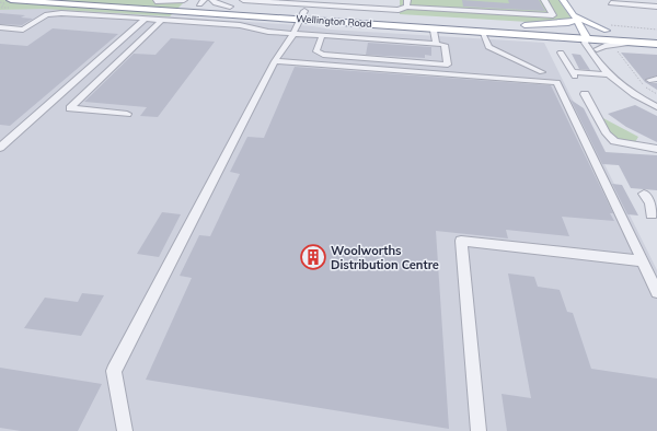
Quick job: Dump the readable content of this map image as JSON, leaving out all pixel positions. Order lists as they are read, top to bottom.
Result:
{
  "streets": {
    "highway": ["Wellington Road"]
  },
  "places": {
    "building": ["Woolworths Distribution Centre"]
  }
}
